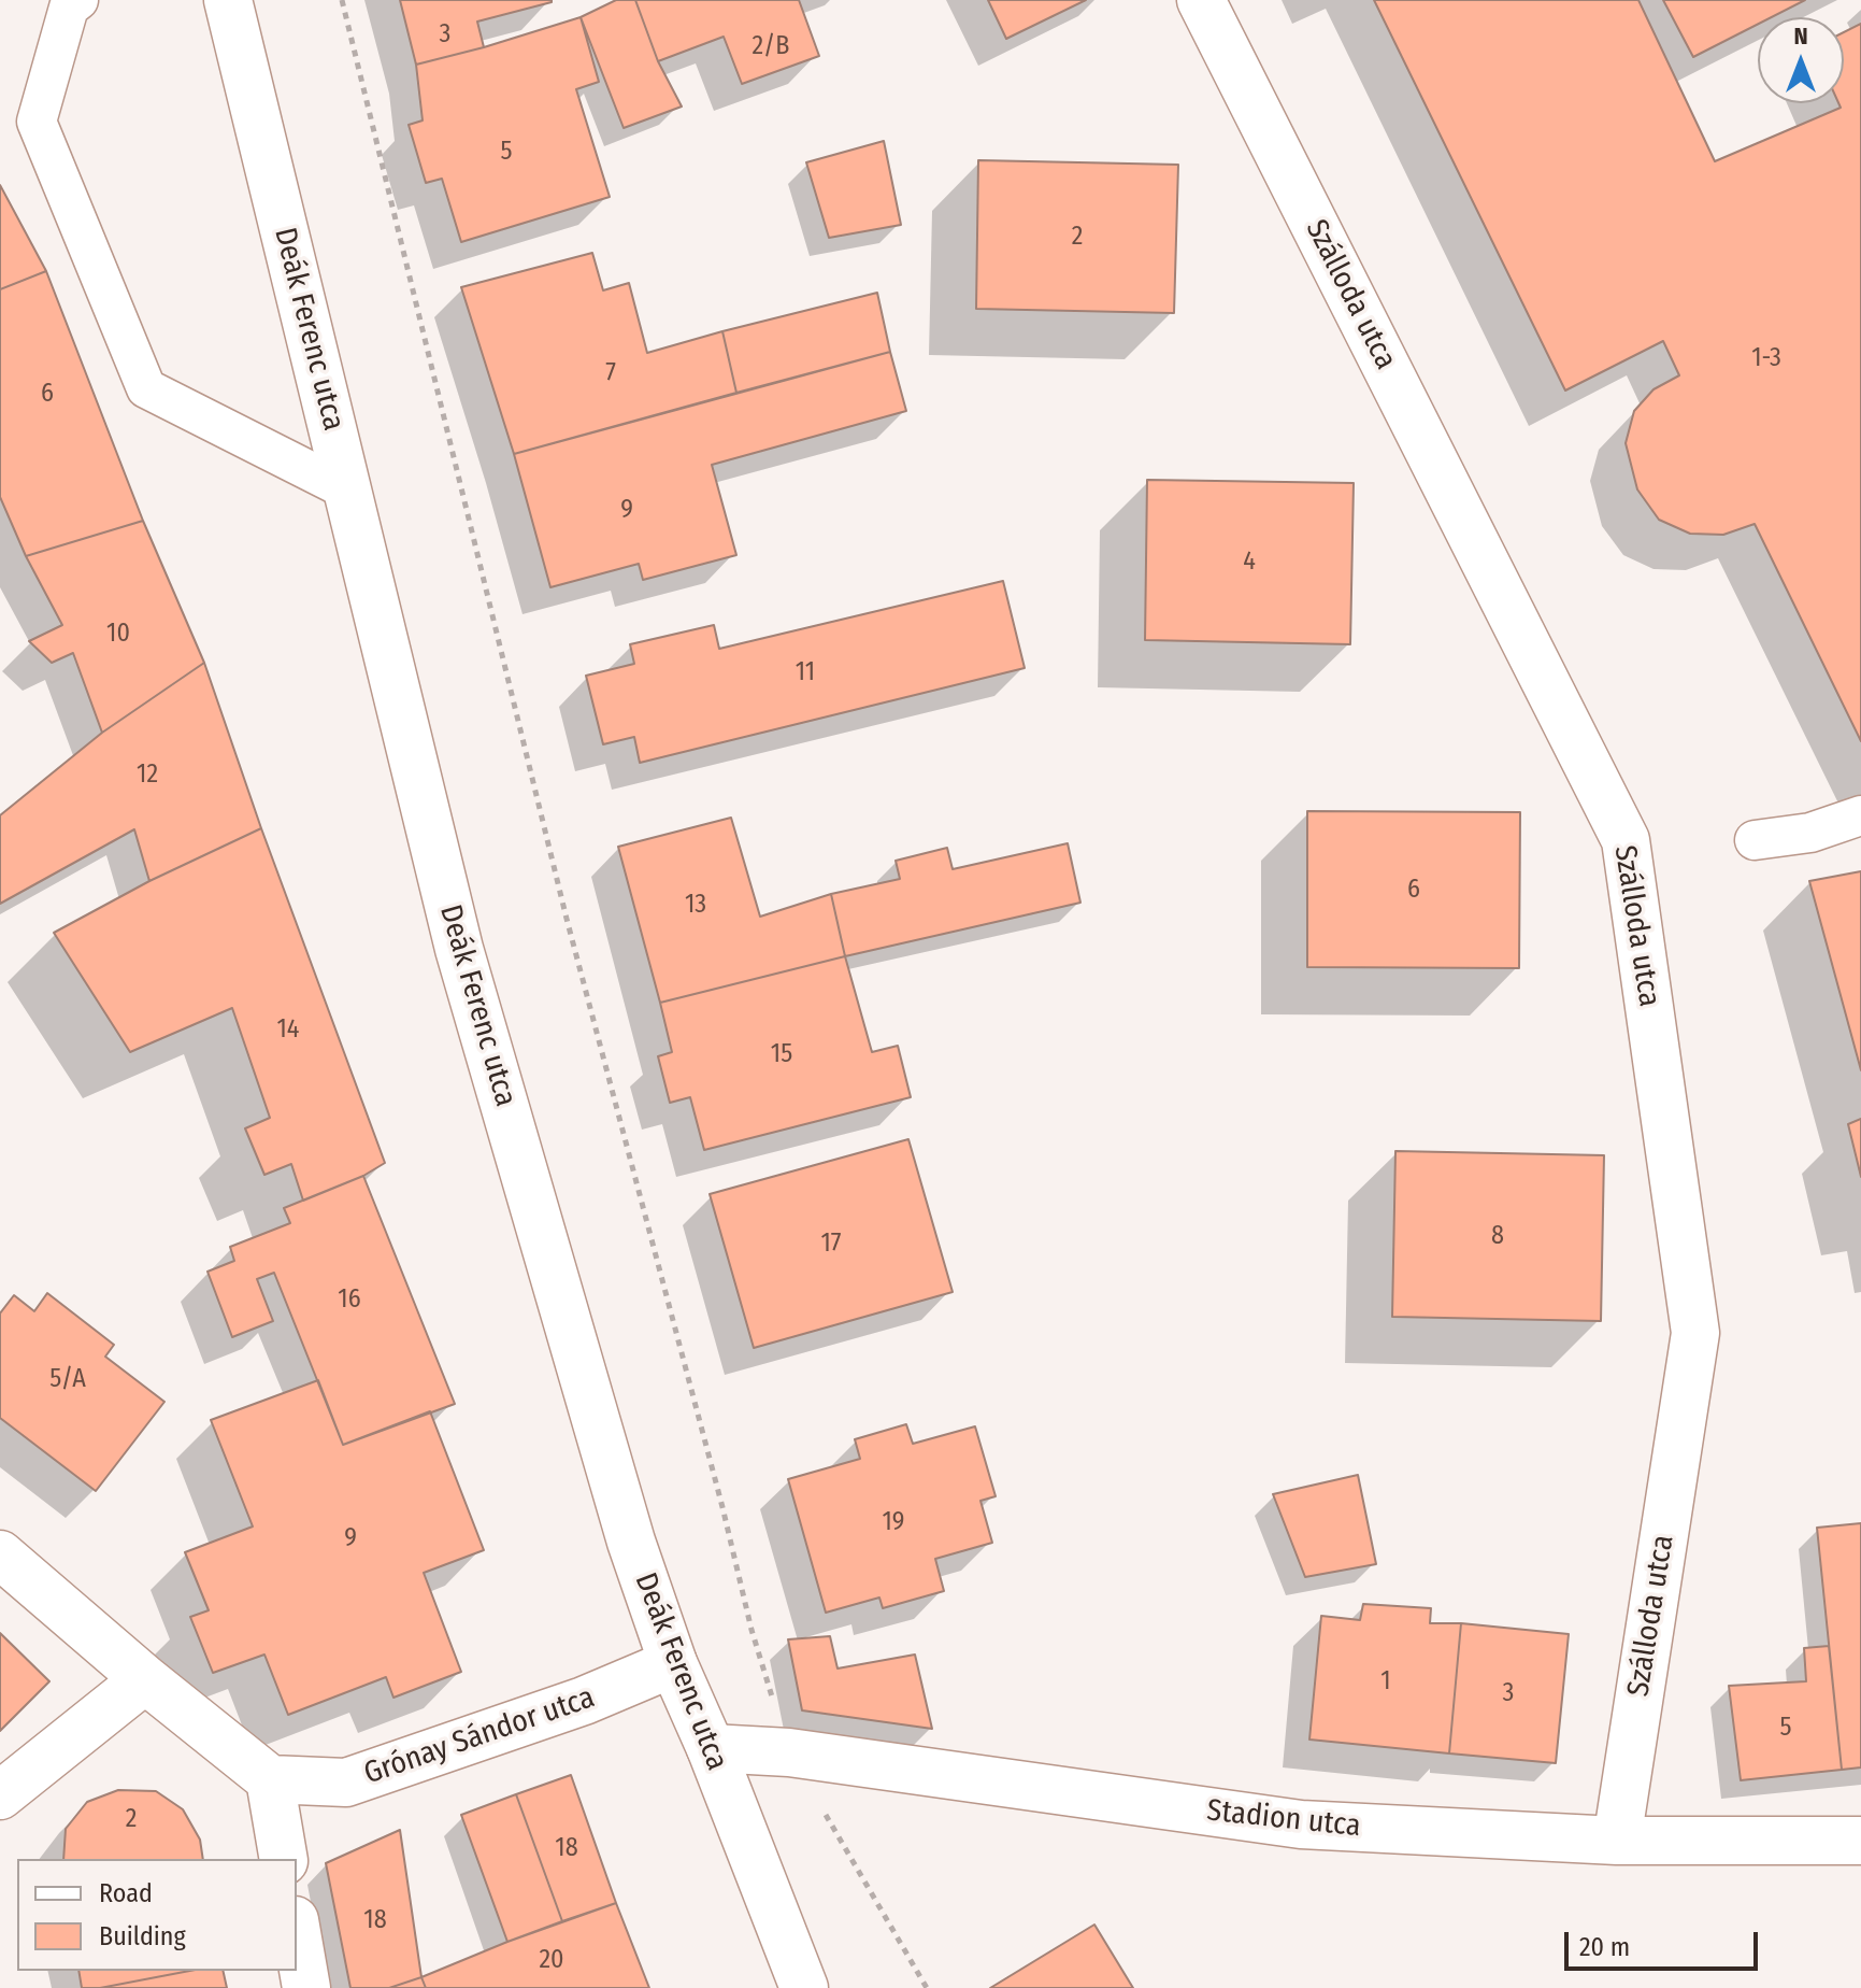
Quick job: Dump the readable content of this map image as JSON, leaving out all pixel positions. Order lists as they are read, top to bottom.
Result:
{
  "streets": {
    "street": [
      "Szálloda utca",
      "Deák Ferenc utca",
      "Grónay Sándor utca",
      "Stadion utca"
    ]
  },
  "crossings": [
    ["Szálloda utca", "Stadion utca"],
    ["Deák Ferenc utca", "Grónay Sándor utca"],
    ["Deák Ferenc utca", "Stadion utca"]
  ],
  "house_numbers": [
    "3",
    "2/B",
    "5",
    "2",
    "1-3",
    "7",
    "6",
    "9",
    "4",
    "10",
    "11",
    "12",
    "6",
    "13",
    "14",
    "15",
    "8",
    "17",
    "16",
    "5/A",
    "19",
    "9",
    "1",
    "3",
    "5",
    "2",
    "18",
    "18",
    "20"
  ],
  "legend": ["Road", "Building"],
  "scale_bar": "20 m",
  "north": "top"
}
